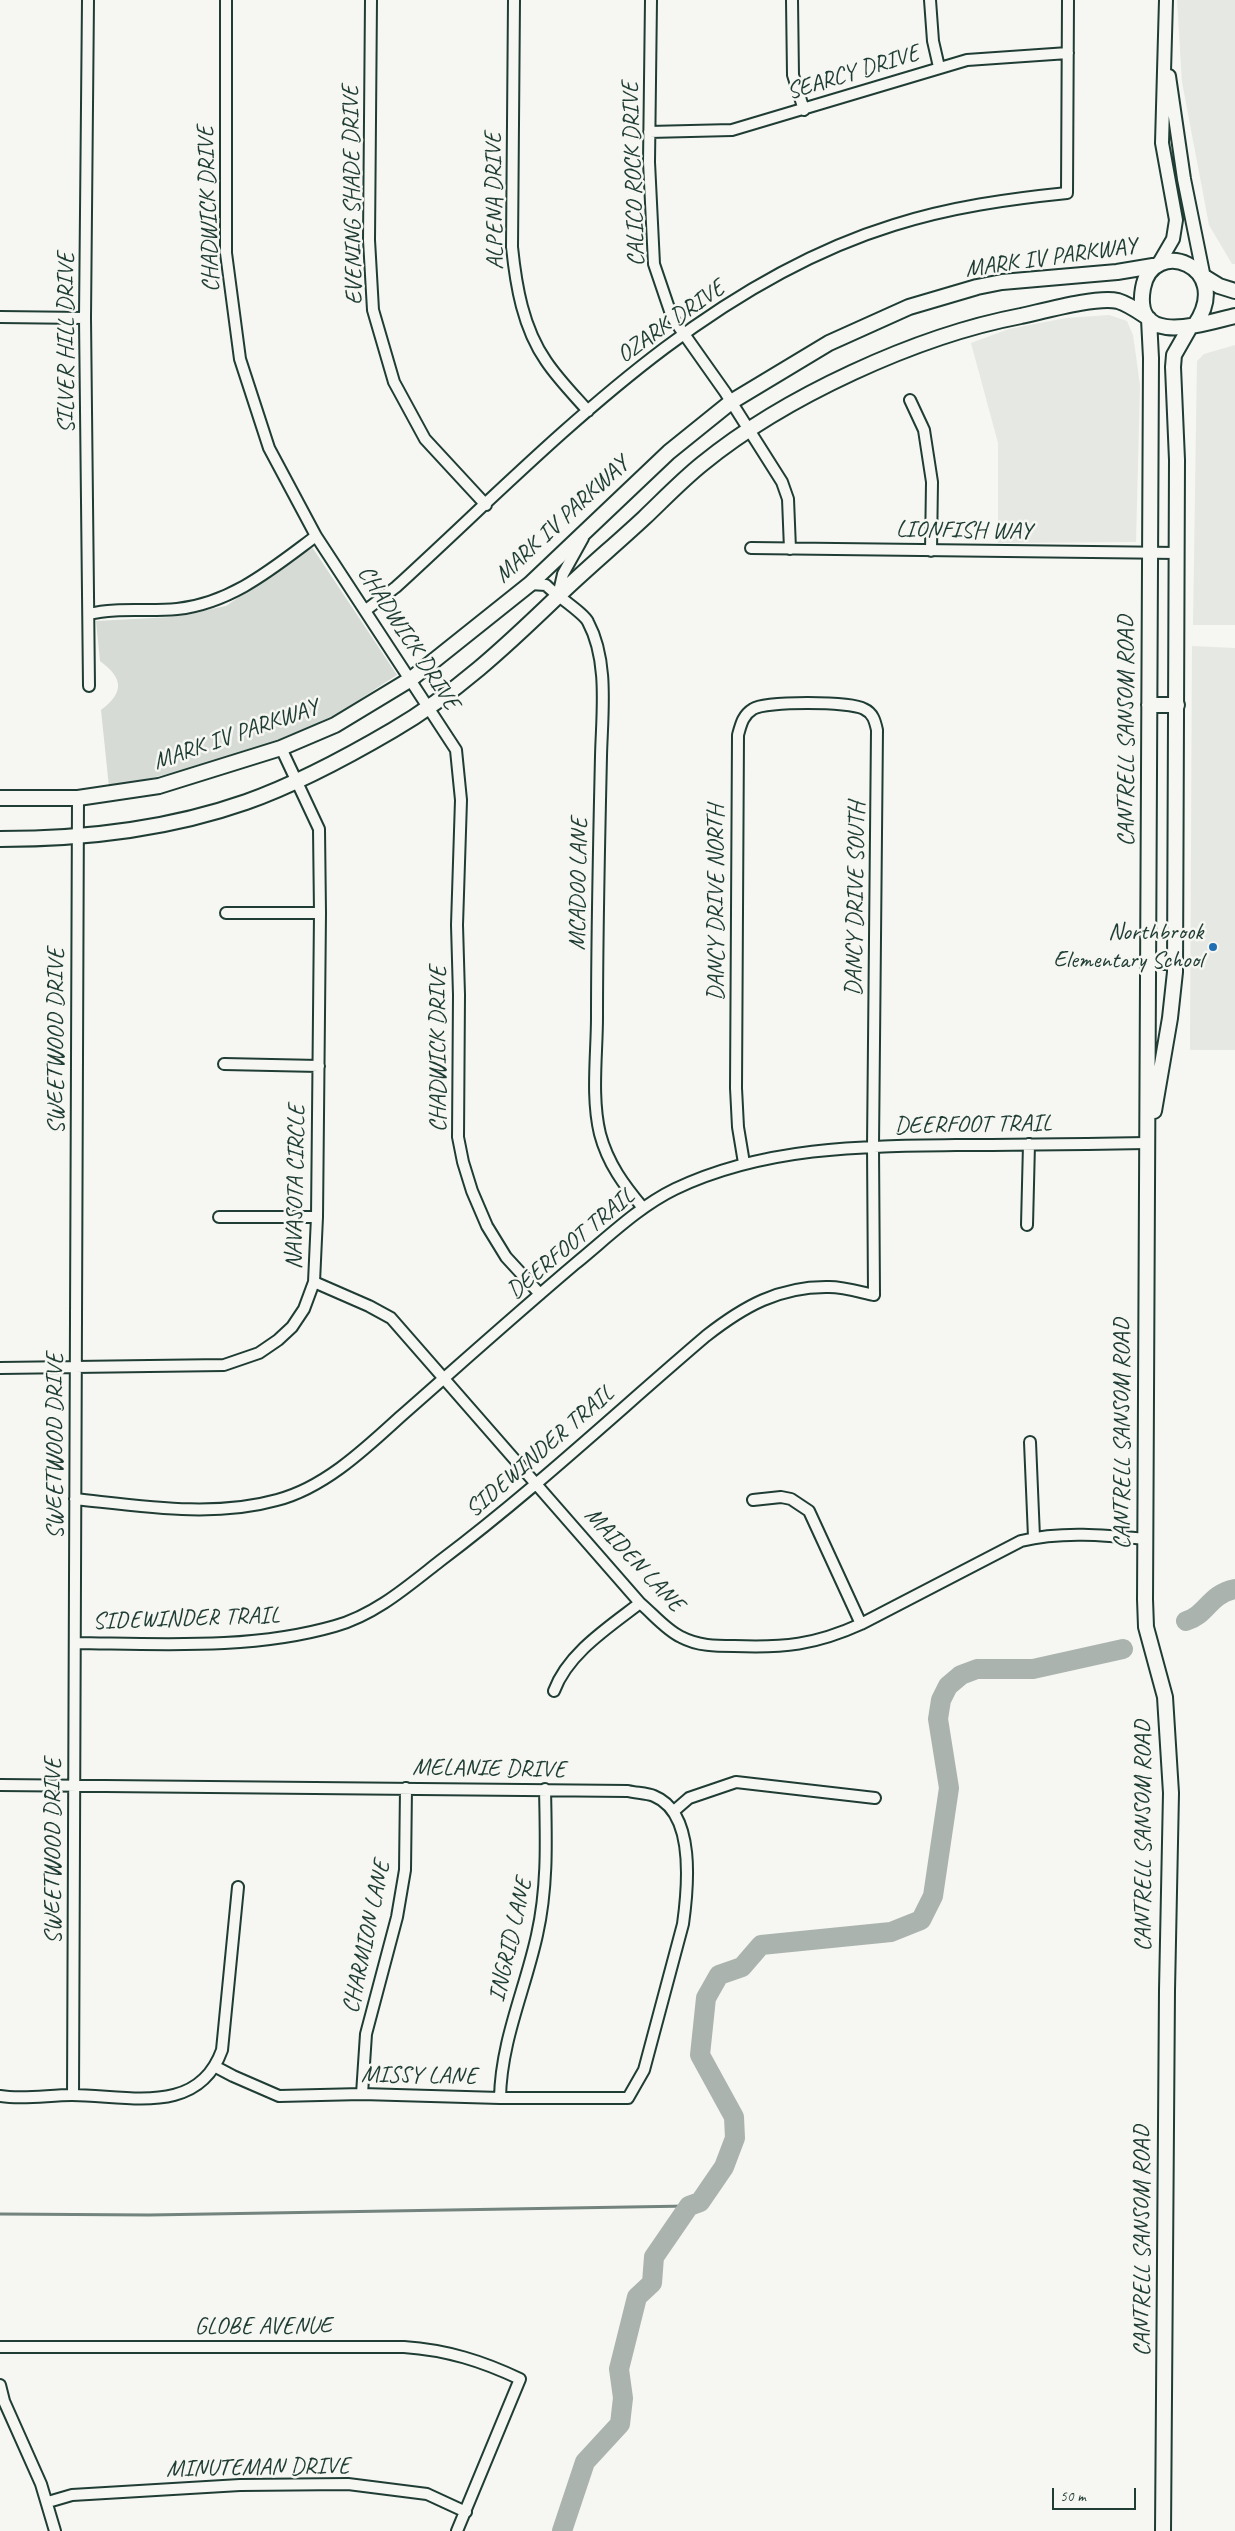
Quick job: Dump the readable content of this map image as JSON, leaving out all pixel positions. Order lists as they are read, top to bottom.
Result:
{
  "streets": {
    "main road": ["MARK IV PARKWAY", "CANTRELL SANSOM ROAD"],
    "street": [
      "SEARCY DRIVE",
      "CALICO ROCK DRIVE",
      "EVENING SHADE DRIVE",
      "ALPENA DRIVE",
      "CHADWICK DRIVE",
      "OZARK DRIVE",
      "SILVER HILL DRIVE",
      "LIONFISH WAY",
      "MCADOO LANE",
      "DANCY DRIVE SOUTH",
      "DANCY DRIVE NORTH",
      "SWEETWOOD DRIVE",
      "DEERFOOT TRAIL",
      "NAVASOTA CIRCLE",
      "SIDEWINDER TRAIL",
      "MAIDEN LANE",
      "MELANIE DRIVE",
      "CHARMION LANE",
      "INGRID LANE",
      "MISSY LANE",
      "GLOBE AVENUE",
      "MINUTEMAN DRIVE"
    ]
  },
  "crossings": [
    ["SEARCY DRIVE", "CALICO ROCK DRIVE"],
    ["SEARCY DRIVE", "OZARK DRIVE"],
    ["CALICO ROCK DRIVE", "MARK IV PARKWAY"],
    ["CALICO ROCK DRIVE", "OZARK DRIVE"],
    ["CALICO ROCK DRIVE", "LIONFISH WAY"],
    ["EVENING SHADE DRIVE", "OZARK DRIVE"],
    ["ALPENA DRIVE", "OZARK DRIVE"],
    ["CHADWICK DRIVE", "MARK IV PARKWAY"],
    ["CHADWICK DRIVE", "OZARK DRIVE"],
    ["CHADWICK DRIVE", "DEERFOOT TRAIL"],
    ["MARK IV PARKWAY", "CANTRELL SANSOM ROAD"],
    ["MARK IV PARKWAY", "MCADOO LANE"],
    ["MARK IV PARKWAY", "SWEETWOOD DRIVE"],
    ["MARK IV PARKWAY", "NAVASOTA CIRCLE"],
    ["LIONFISH WAY", "CANTRELL SANSOM ROAD"],
    ["CANTRELL SANSOM ROAD", "DEERFOOT TRAIL"],
    ["CANTRELL SANSOM ROAD", "MAIDEN LANE"],
    ["MCADOO LANE", "DEERFOOT TRAIL"],
    ["DANCY DRIVE SOUTH", "DANCY DRIVE NORTH"],
    ["DANCY DRIVE SOUTH", "DEERFOOT TRAIL"],
    ["DANCY DRIVE SOUTH", "SIDEWINDER TRAIL"],
    ["DANCY DRIVE NORTH", "DEERFOOT TRAIL"],
    ["SWEETWOOD DRIVE", "DEERFOOT TRAIL"],
    ["SWEETWOOD DRIVE", "NAVASOTA CIRCLE"],
    ["SWEETWOOD DRIVE", "SIDEWINDER TRAIL"],
    ["SWEETWOOD DRIVE", "MELANIE DRIVE"],
    ["DEERFOOT TRAIL", "SIDEWINDER TRAIL"],
    ["DEERFOOT TRAIL", "MAIDEN LANE"],
    ["NAVASOTA CIRCLE", "MAIDEN LANE"],
    ["SIDEWINDER TRAIL", "MAIDEN LANE"],
    ["MELANIE DRIVE", "CHARMION LANE"],
    ["MELANIE DRIVE", "INGRID LANE"],
    ["MELANIE DRIVE", "MISSY LANE"],
    ["CHARMION LANE", "MISSY LANE"],
    ["INGRID LANE", "MISSY LANE"],
    ["GLOBE AVENUE", "MINUTEMAN DRIVE"]
  ],
  "places": ["Northbrook Elementary School"],
  "scale_bar": "50 m"
}
